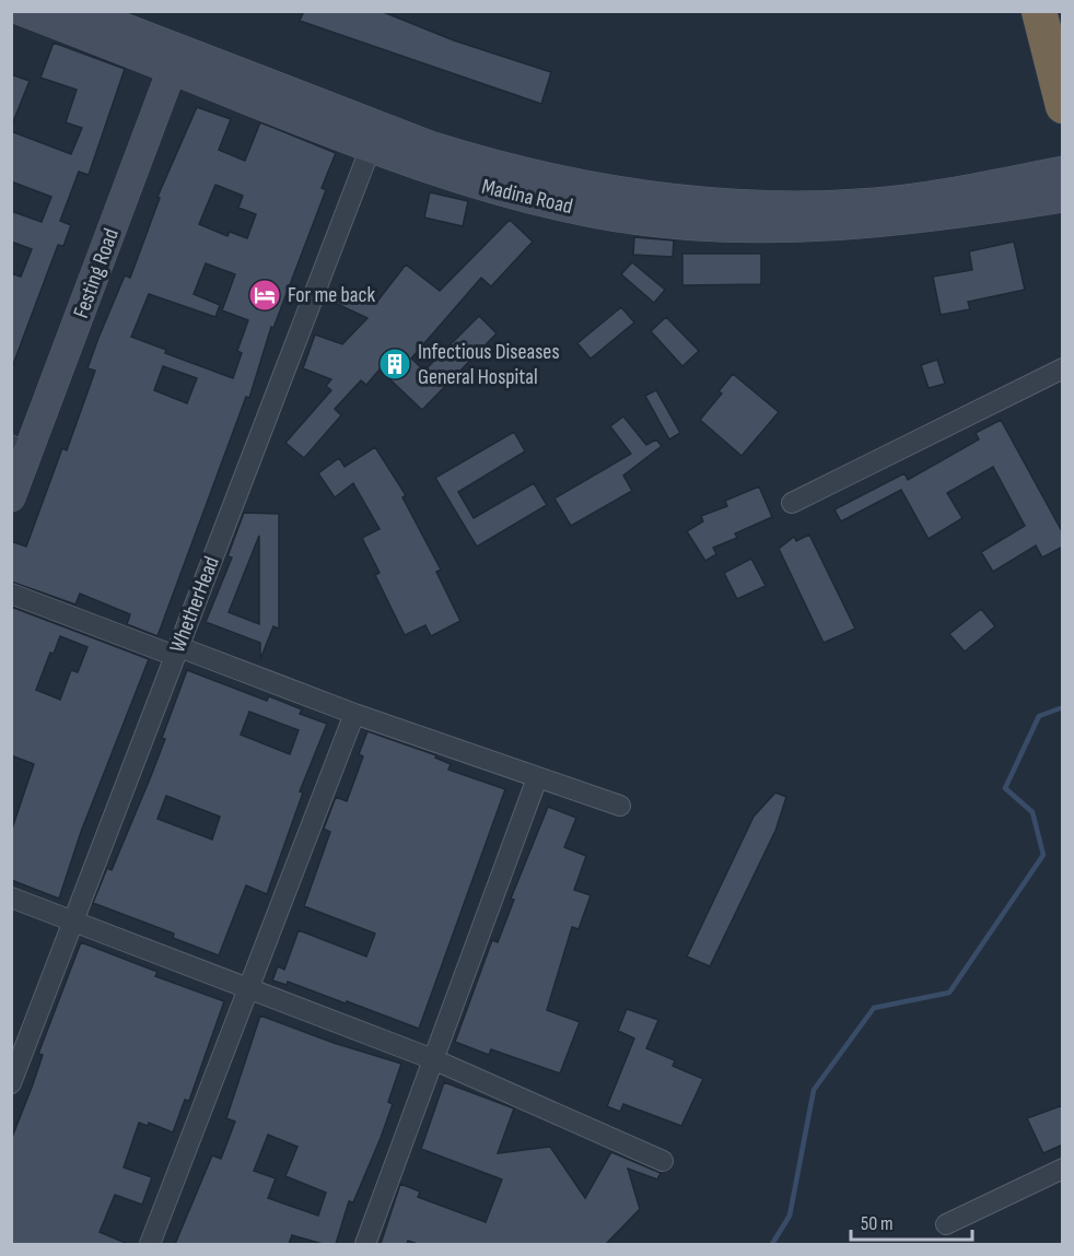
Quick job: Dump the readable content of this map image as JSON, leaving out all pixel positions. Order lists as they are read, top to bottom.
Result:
{
  "streets": {
    "main road": ["Madina Road", "Festing Road"],
    "street": ["WhetherHead"]
  },
  "crossings": [
    ["Madina Road", "Festing Road"],
    ["Madina Road", "WhetherHead"]
  ],
  "places": {
    "hotel": ["For me back"],
    "building": ["Infectious Diseases General Hospital"]
  },
  "scale_bar": "50 m"
}
